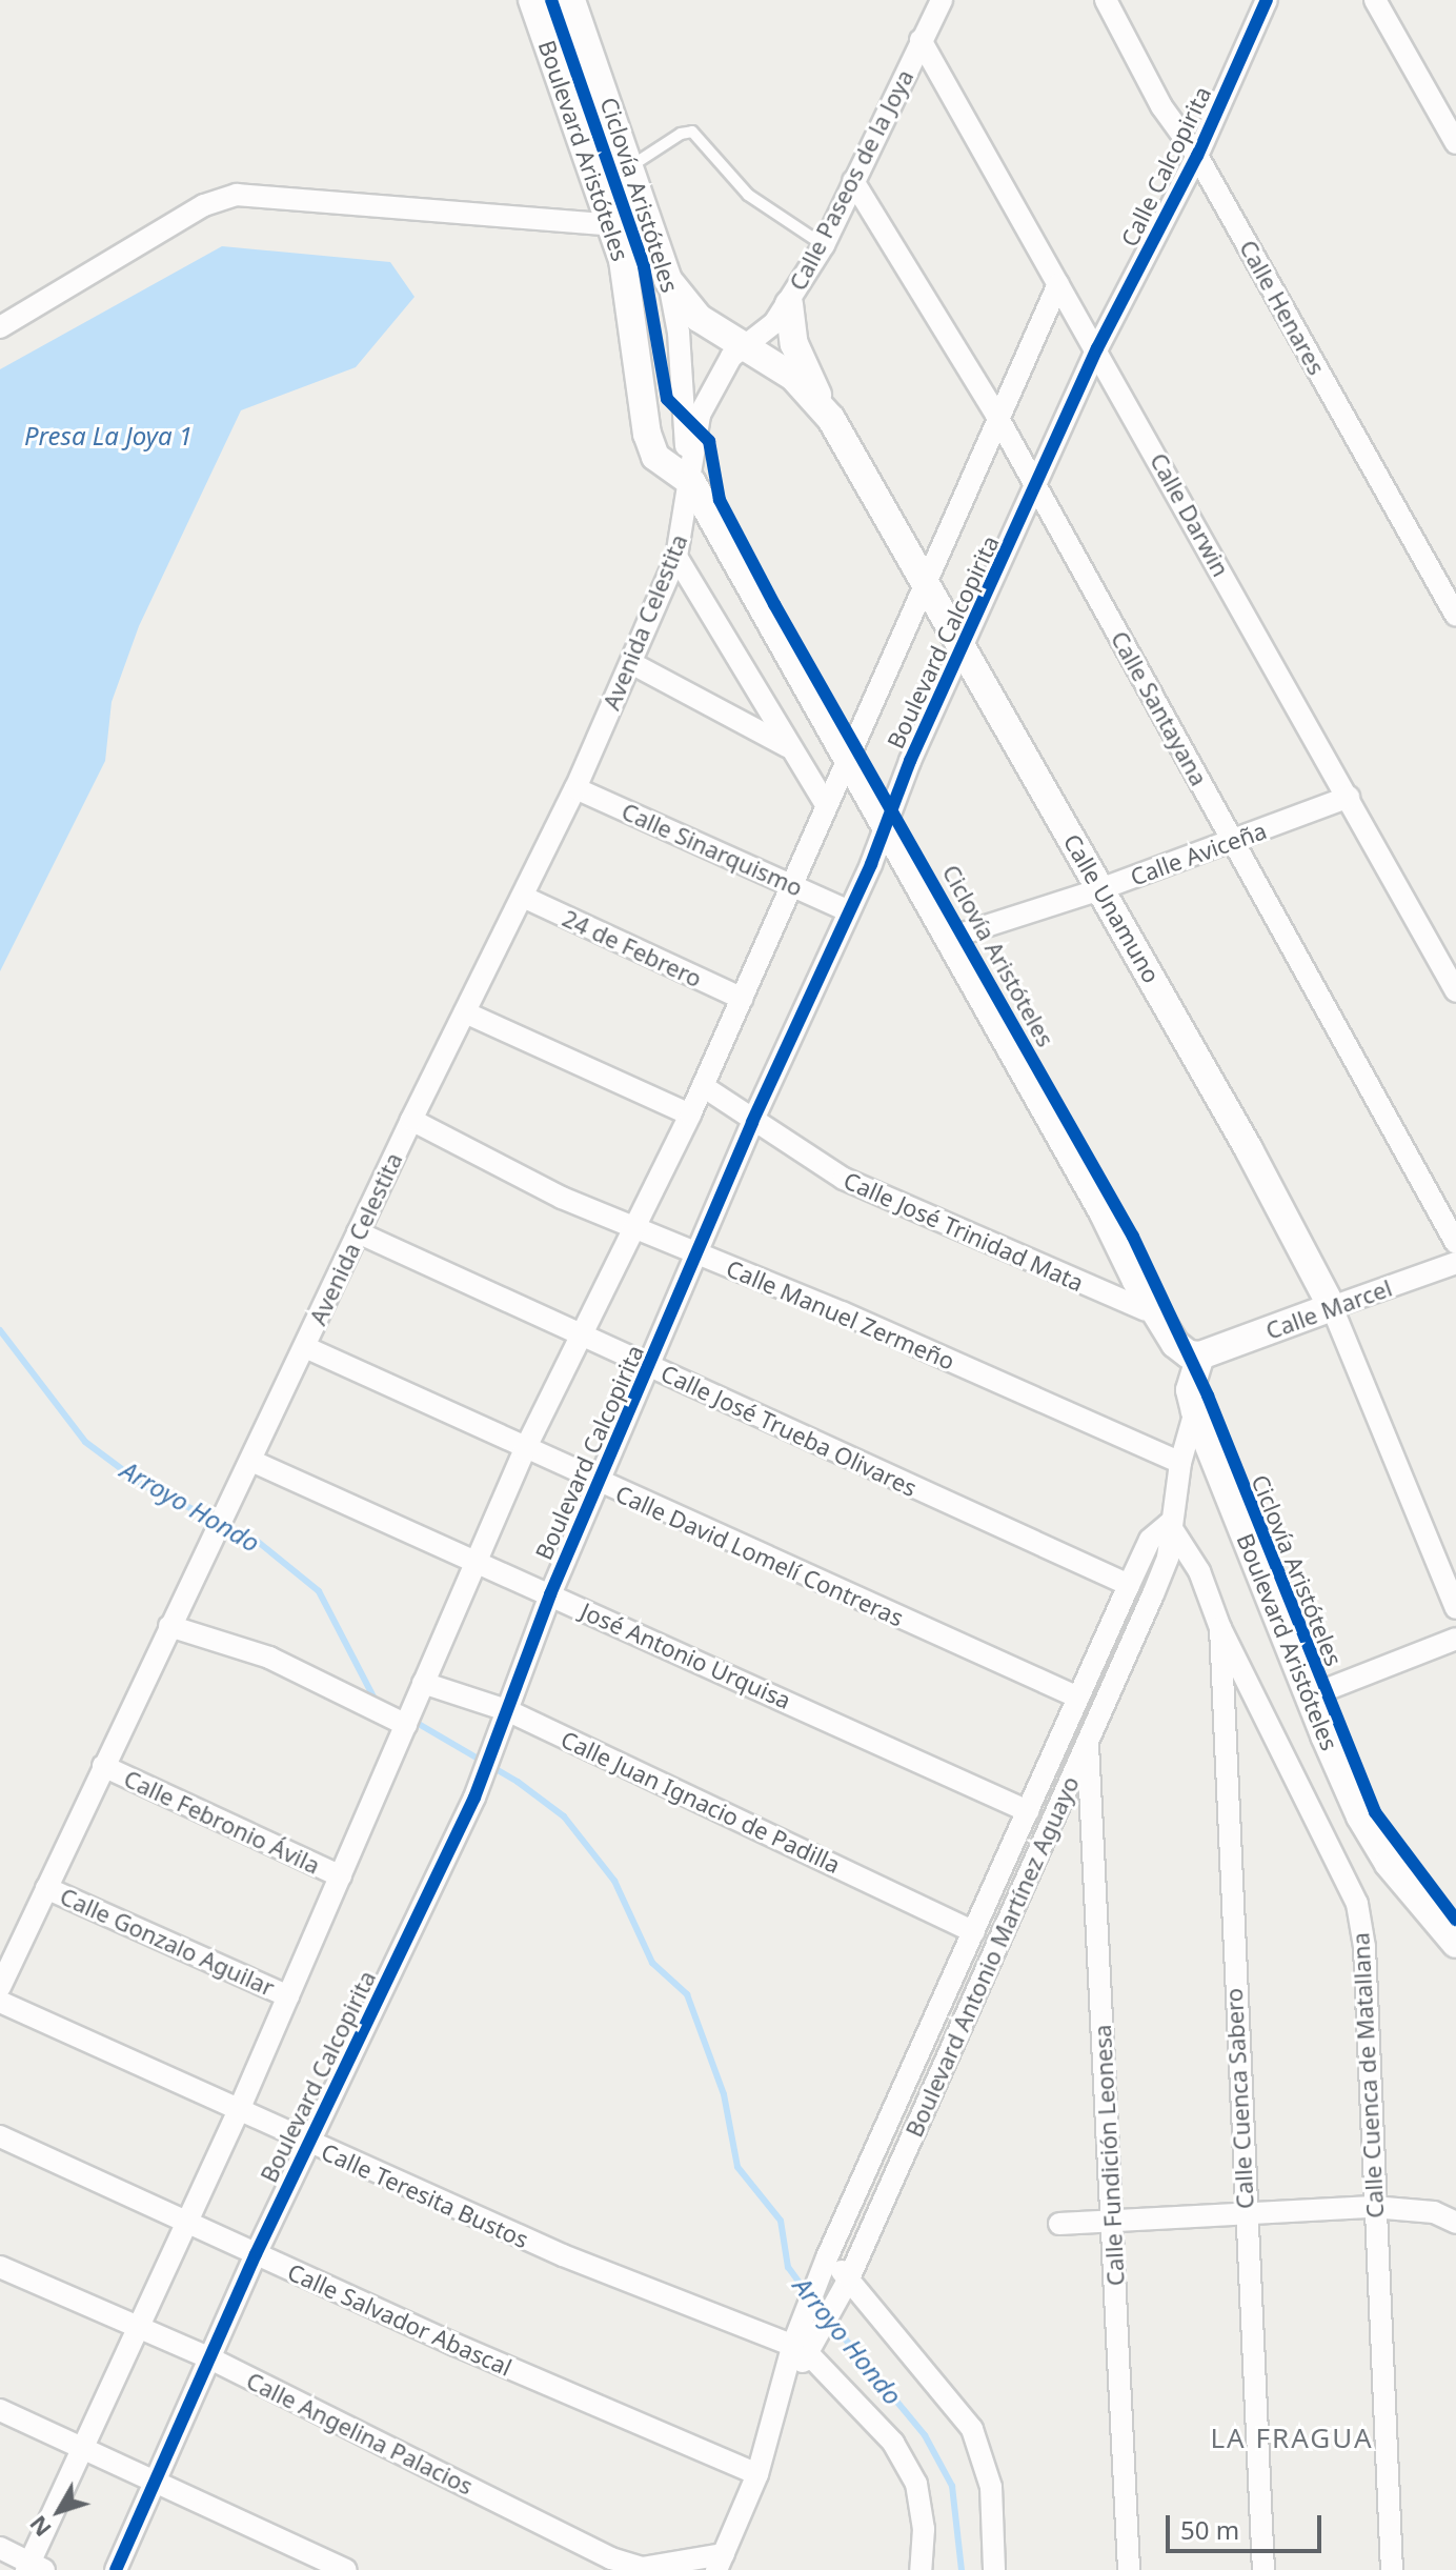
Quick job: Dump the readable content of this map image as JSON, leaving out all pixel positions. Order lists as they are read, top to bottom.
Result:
{
  "streets": {
    "street": [
      "Boulevard Aristóteles",
      "Calle Calcopirita",
      "Calle Paseos de la Joya",
      "Calle Henares",
      "Calle Darwin",
      "Avenida Celestita",
      "Boulevard Calcopirita",
      "Calle Santayana",
      "Calle Sinarquismo",
      "Calle Aviceña",
      "Calle Unamuno",
      "24 de Febrero",
      "Calle José Trinidad Mata",
      "Calle Marcel",
      "Calle Manuel Zermeño",
      "Calle José Trueba Olivares",
      "Calle David Lomelí Contreras",
      "José Antonio Urquisa",
      "Calle Juan Ignacio de Padilla",
      "Calle Febronio Ávila",
      "Calle Gonzalo Aguilar",
      "Boulevard Antonio Martínez Aguayo",
      "Calle Cuenca de Matallana",
      "Calle Cuenca Sabero",
      "Calle Fundición Leonesa",
      "Calle Teresita Bustos",
      "Calle Salvador Abascal",
      "Calle Angelina Palacios"
    ],
    "cycle path": ["Ciclovía Aristóteles"]
  },
  "crossings": [
    ["Boulevard Aristóteles", "Calle Paseos de la Joya"],
    ["Boulevard Aristóteles", "Avenida Celestita"],
    ["Boulevard Aristóteles", "Boulevard Calcopirita"],
    ["Boulevard Aristóteles", "Calle Aviceña"],
    ["Boulevard Aristóteles", "Calle Unamuno"],
    ["Boulevard Aristóteles", "Calle José Trinidad Mata"],
    ["Boulevard Aristóteles", "Calle Marcel"],
    ["Boulevard Aristóteles", "Boulevard Antonio Martínez Aguayo"],
    ["Calle Calcopirita", "Calle Henares"],
    ["Calle Calcopirita", "Calle Darwin"],
    ["Calle Calcopirita", "Boulevard Calcopirita"],
    ["Calle Paseos de la Joya", "Calle Darwin"],
    ["Calle Paseos de la Joya", "Avenida Celestita"],
    ["Calle Paseos de la Joya", "Calle Santayana"],
    ["Calle Paseos de la Joya", "Calle Unamuno"],
    ["Calle Darwin", "Boulevard Calcopirita"],
    ["Calle Darwin", "Calle Aviceña"],
    ["Avenida Celestita", "Calle Sinarquismo"],
    ["Avenida Celestita", "24 de Febrero"],
    ["Avenida Celestita", "Calle Manuel Zermeño"],
    ["Avenida Celestita", "Calle José Trueba Olivares"],
    ["Avenida Celestita", "Calle David Lomelí Contreras"],
    ["Avenida Celestita", "José Antonio Urquisa"],
    ["Avenida Celestita", "Calle Juan Ignacio de Padilla"],
    ["Avenida Celestita", "Calle Febronio Ávila"],
    ["Avenida Celestita", "Calle Gonzalo Aguilar"],
    ["Boulevard Calcopirita", "Calle Santayana"],
    ["Boulevard Calcopirita", "Calle Sinarquismo"],
    ["Boulevard Calcopirita", "Calle Unamuno"],
    ["Boulevard Calcopirita", "24 de Febrero"],
    ["Boulevard Calcopirita", "Calle José Trinidad Mata"],
    ["Boulevard Calcopirita", "Calle Manuel Zermeño"],
    ["Boulevard Calcopirita", "Calle José Trueba Olivares"],
    ["Boulevard Calcopirita", "Calle David Lomelí Contreras"],
    ["Boulevard Calcopirita", "José Antonio Urquisa"],
    ["Boulevard Calcopirita", "Calle Juan Ignacio de Padilla"],
    ["Boulevard Calcopirita", "Calle Febronio Ávila"],
    ["Boulevard Calcopirita", "Calle Gonzalo Aguilar"],
    ["Boulevard Calcopirita", "Calle Teresita Bustos"],
    ["Boulevard Calcopirita", "Calle Salvador Abascal"],
    ["Boulevard Calcopirita", "Calle Angelina Palacios"],
    ["Calle Santayana", "Calle Aviceña"],
    ["Calle Aviceña", "Calle Unamuno"],
    ["Calle Unamuno", "Calle Marcel"],
    ["Calle Manuel Zermeño", "Boulevard Antonio Martínez Aguayo"],
    ["Calle José Trueba Olivares", "Boulevard Antonio Martínez Aguayo"],
    ["Calle David Lomelí Contreras", "Boulevard Antonio Martínez Aguayo"],
    ["José Antonio Urquisa", "Boulevard Antonio Martínez Aguayo"],
    ["Calle Juan Ignacio de Padilla", "Boulevard Antonio Martínez Aguayo"],
    ["Boulevard Antonio Martínez Aguayo", "Calle Cuenca de Matallana"],
    ["Boulevard Antonio Martínez Aguayo", "Calle Fundición Leonesa"],
    ["Boulevard Antonio Martínez Aguayo", "Calle Teresita Bustos"],
    ["Boulevard Antonio Martínez Aguayo", "Calle Salvador Abascal"],
    ["Boulevard Antonio Martínez Aguayo", "Calle Angelina Palacios"],
    ["Calle Cuenca de Matallana", "Calle Cuenca Sabero"]
  ],
  "districts": ["LA FRAGUA"],
  "water": ["Presa La Joya 1", "Arroyo Hondo"],
  "scale_bar": "50 m",
  "north": "bottom left"
}
